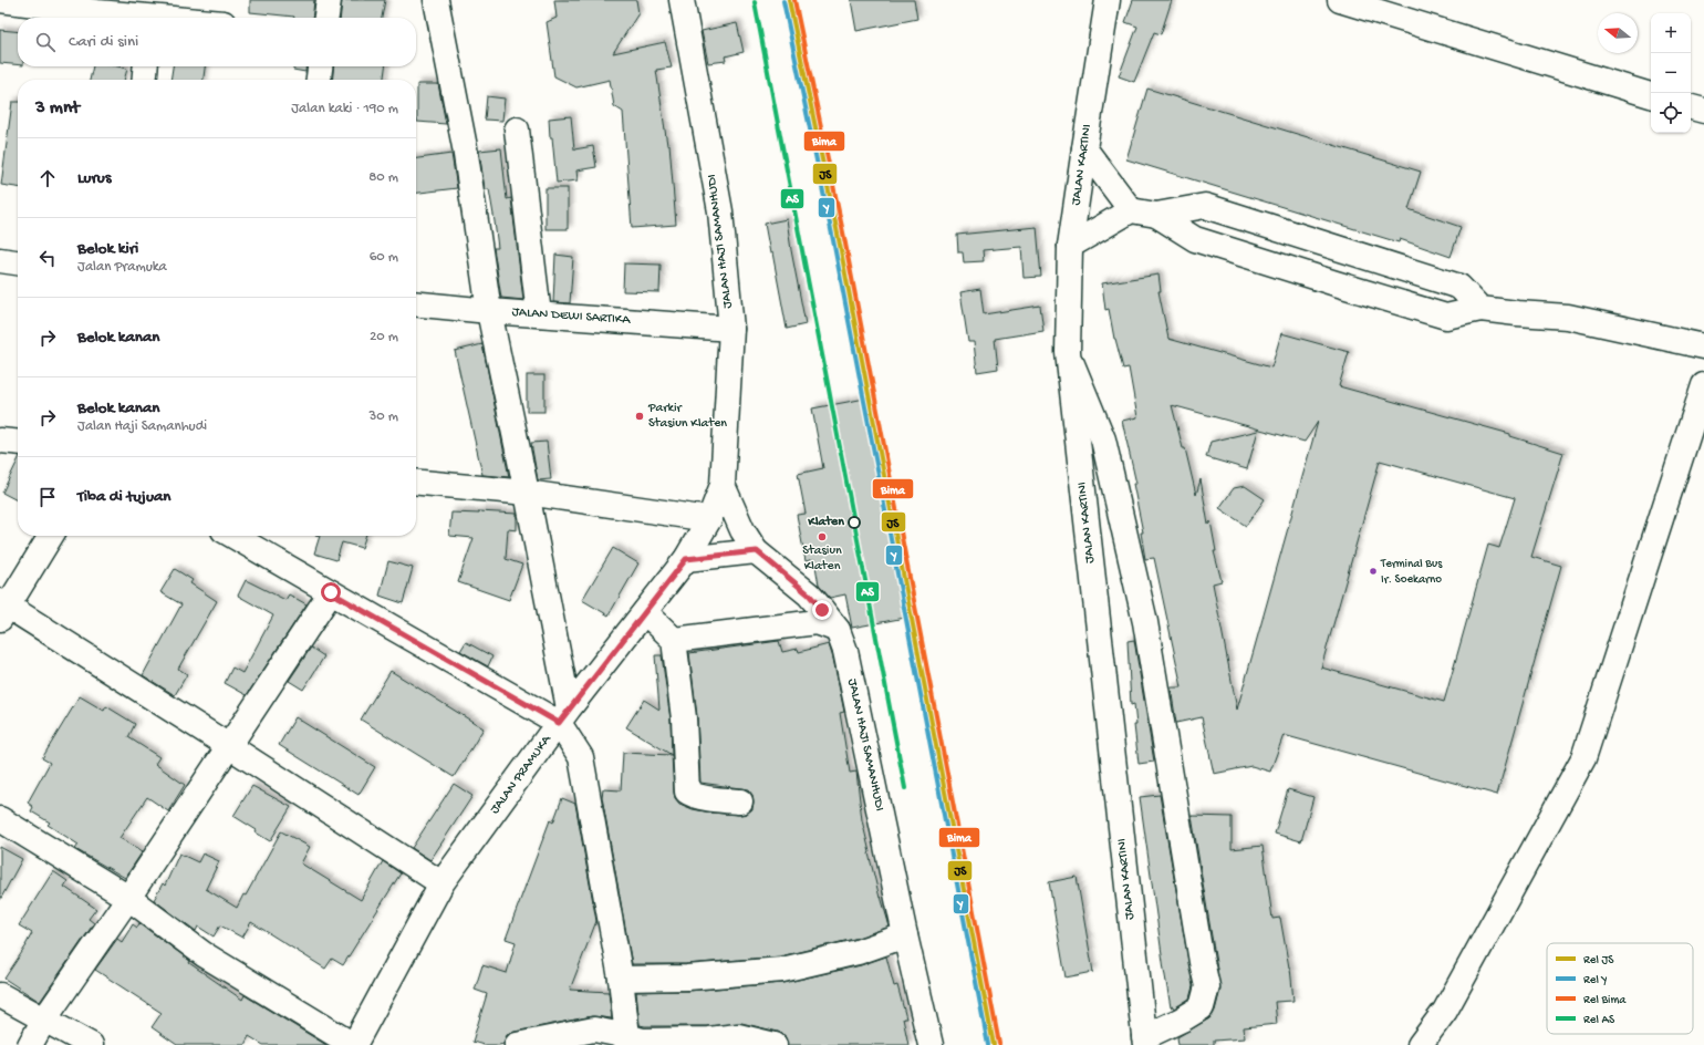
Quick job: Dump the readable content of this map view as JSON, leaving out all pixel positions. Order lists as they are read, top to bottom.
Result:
{
  "streets": {
    "main road": [
      "JALAN KARTINI",
      "JALAN HAJI SAMANHUDI",
      "JALAN DEWI SARTIKA",
      "JALAN PRAMUKA"
    ]
  },
  "crossings": [
    ["JALAN HAJI SAMANHUDI", "JALAN DEWI SARTIKA"],
    ["JALAN HAJI SAMANHUDI", "JALAN PRAMUKA"]
  ],
  "places": [
    "Parkir Stasiun Klaten",
    "Klaten",
    "Stasiun Klaten",
    "Terminal Bus Ir. Soekarno"
  ],
  "lines": [
    "rail line JS",
    "rail line Bima",
    "rail line Y",
    "rail line AS"
  ],
  "legend": [
    "Rel JS",
    "Rel Y",
    "Rel Bima",
    "Rel AS"
  ],
  "north": "left",
  "page": {
    "map_buttons": ["+", "−"],
    "search": "Cari di sini",
    "heading": ["3 mnt", "Jalan kaki · 190 m"],
    "list": [
      ["Lurus", "80 m"],
      ["Belok kiri", "Jalan Pramuka", "60 m"],
      ["Belok kanan", "20 m"],
      ["Belok kanan", "Jalan Haji Samanhudi", "30 m"],
      "Tiba di tujuan"
    ]
  }
}
